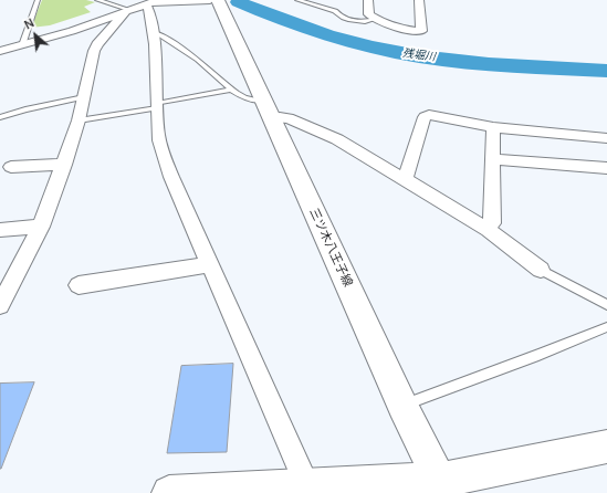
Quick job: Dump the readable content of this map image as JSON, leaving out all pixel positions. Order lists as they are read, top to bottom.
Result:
{
  "streets": {
    "main road": ["三ツ木八王子線"]
  },
  "water": ["残堀川"],
  "north": "top left"
}
